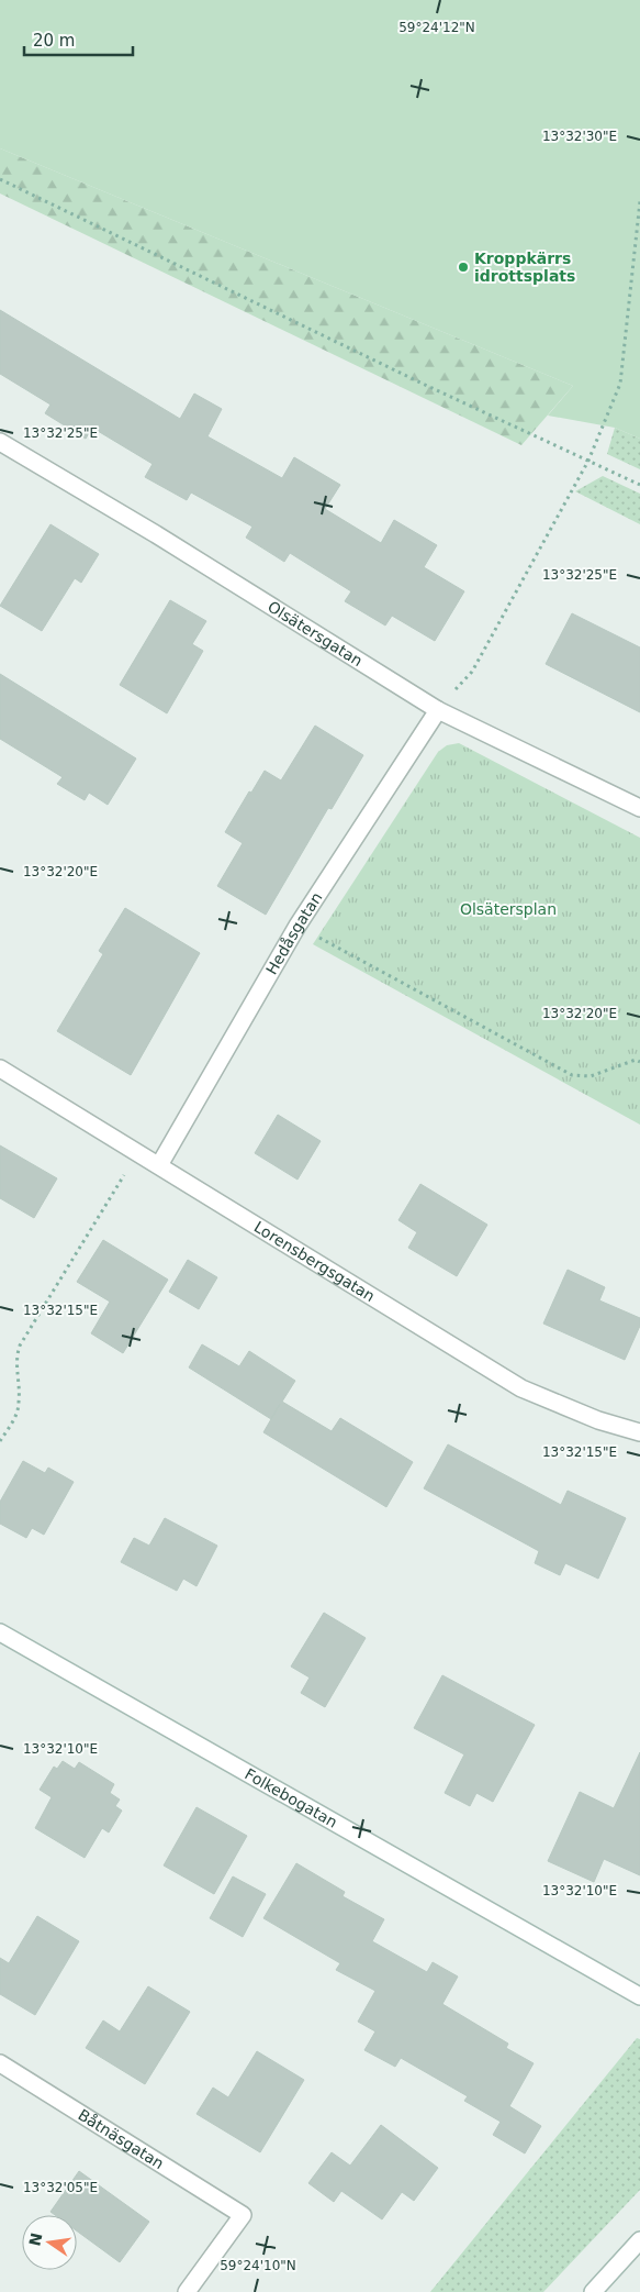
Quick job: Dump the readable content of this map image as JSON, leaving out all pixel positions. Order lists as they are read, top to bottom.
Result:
{
  "streets": {
    "street": [
      "Olsätersgatan",
      "Hedåsgatan",
      "Lorensbergsgatan",
      "Folkebogatan",
      "Båtnäsgatan"
    ]
  },
  "crossings": [
    ["Olsätersgatan", "Hedåsgatan"],
    ["Hedåsgatan", "Lorensbergsgatan"]
  ],
  "parks": ["Olsätersplan"],
  "places": ["Kroppkärrs idrottsplats"],
  "scale_bar": "20 m",
  "north": "left",
  "coordinates": [
    "59°24'12\"N",
    "13°32'30\"E",
    "13°32'25\"E",
    "13°32'20\"E",
    "13°32'15\"E",
    "13°32'10\"E",
    "13°32'05\"E",
    "59°24'10\"N"
  ]
}
